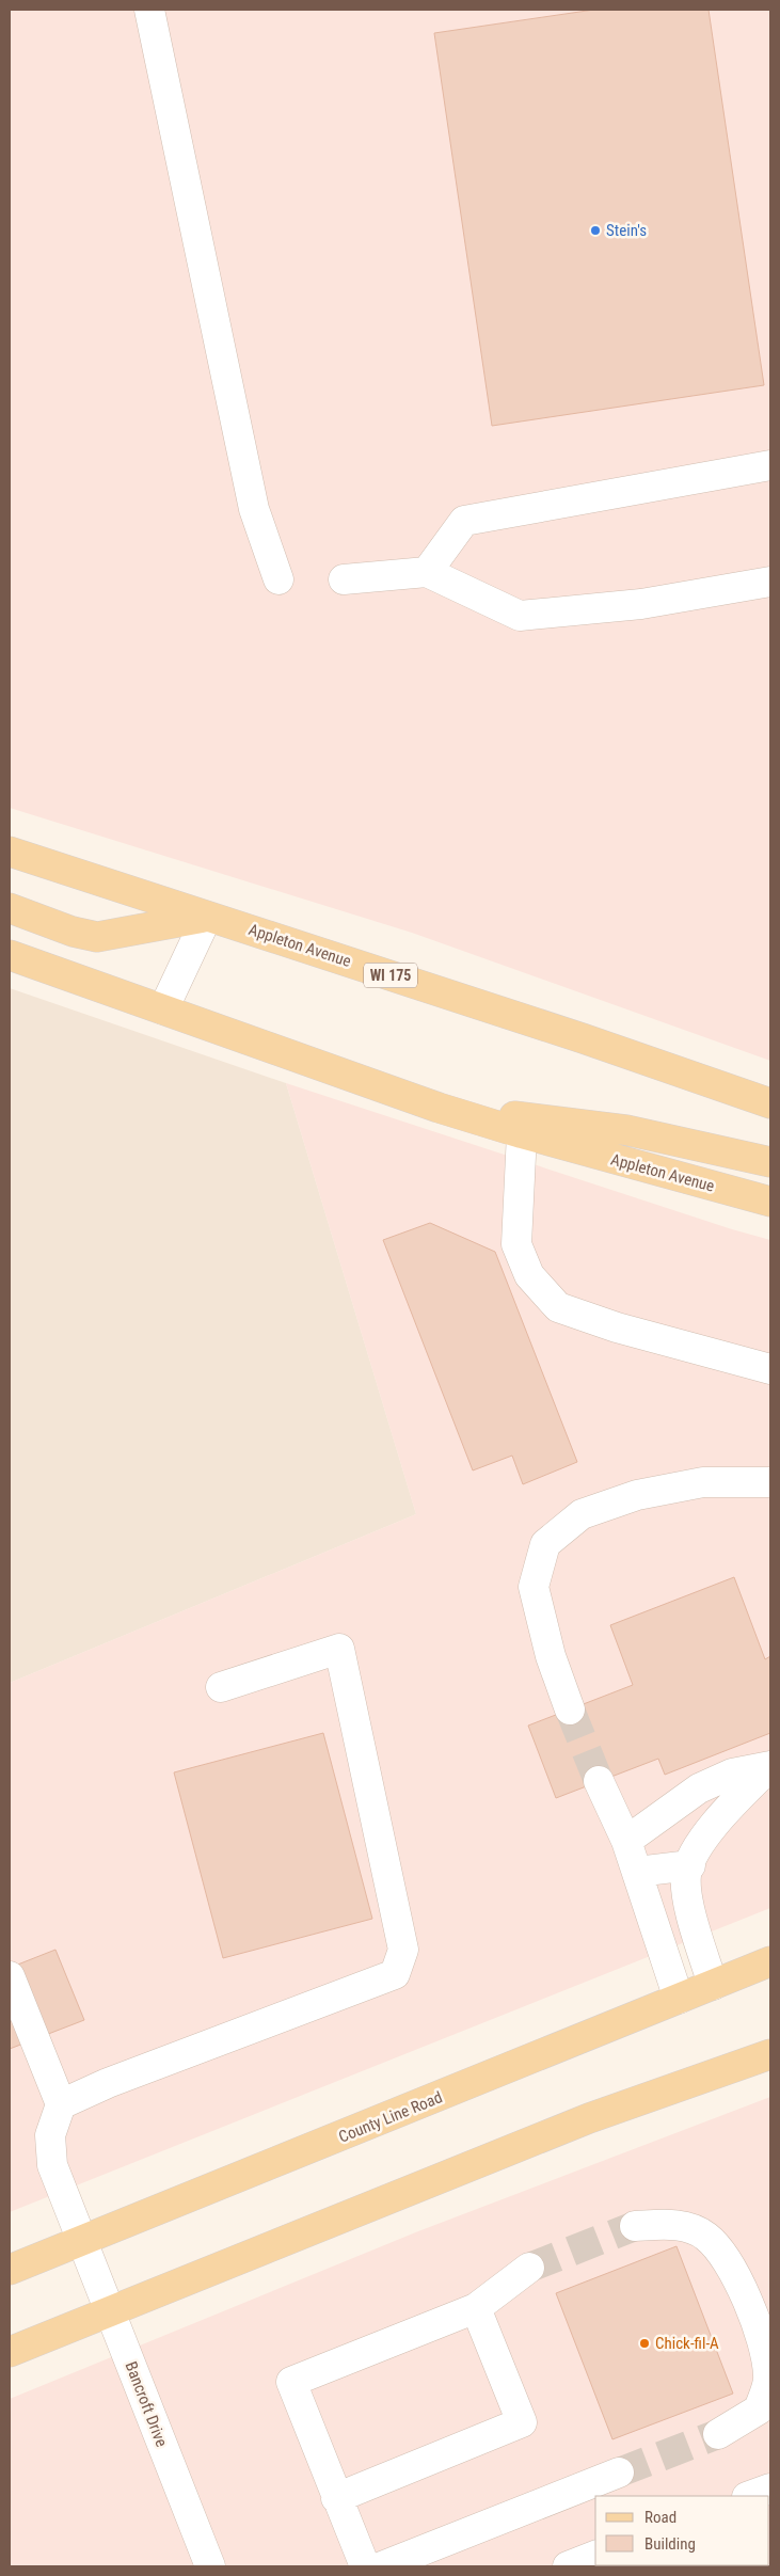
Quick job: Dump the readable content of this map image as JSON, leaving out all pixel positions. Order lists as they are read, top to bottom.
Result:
{
  "streets": {
    "main road": ["Appleton Avenue", "WI 175", "County Line Road"],
    "street": ["Bancroft Drive"]
  },
  "crossings": [
    ["County Line Road", "Bancroft Drive"]
  ],
  "places": ["Stein's", "Chick-fil-A"],
  "legend": ["Road", "Building"]
}
